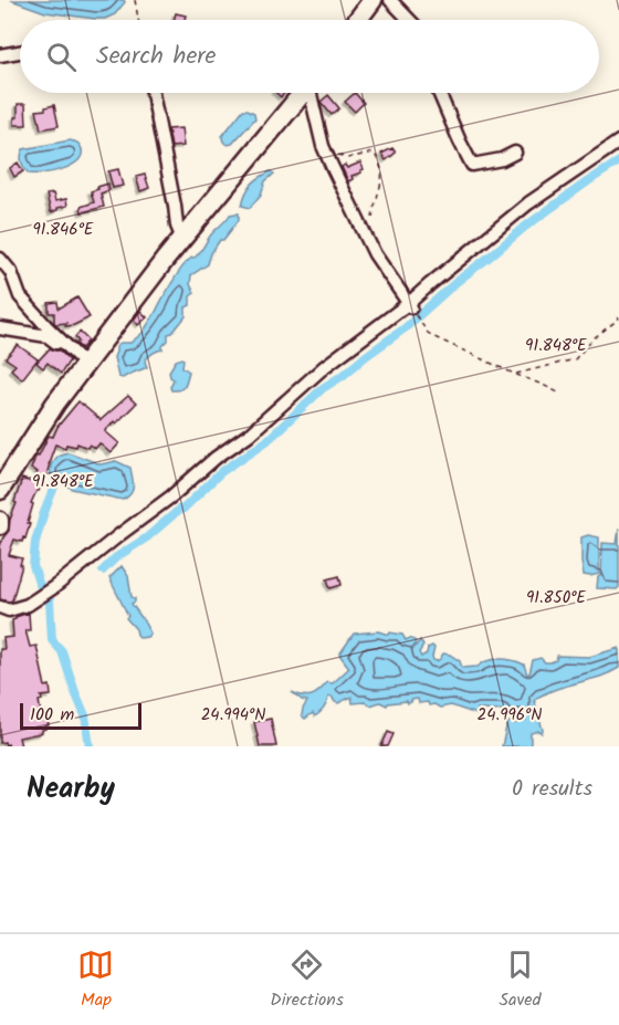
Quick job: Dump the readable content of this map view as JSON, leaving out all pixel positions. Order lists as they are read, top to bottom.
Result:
{
  "scale_bar": "100 m",
  "page": {
    "search": "Search here",
    "scale": "100 m",
    "heading": ["Nearby", "0 results"],
    "nav": ["Map", "Directions", "Saved"]
  },
  "coordinates": [
    "91.846°E",
    "91.848°E",
    "91.850°E",
    "24.994°N",
    "24.996°N"
  ]
}
